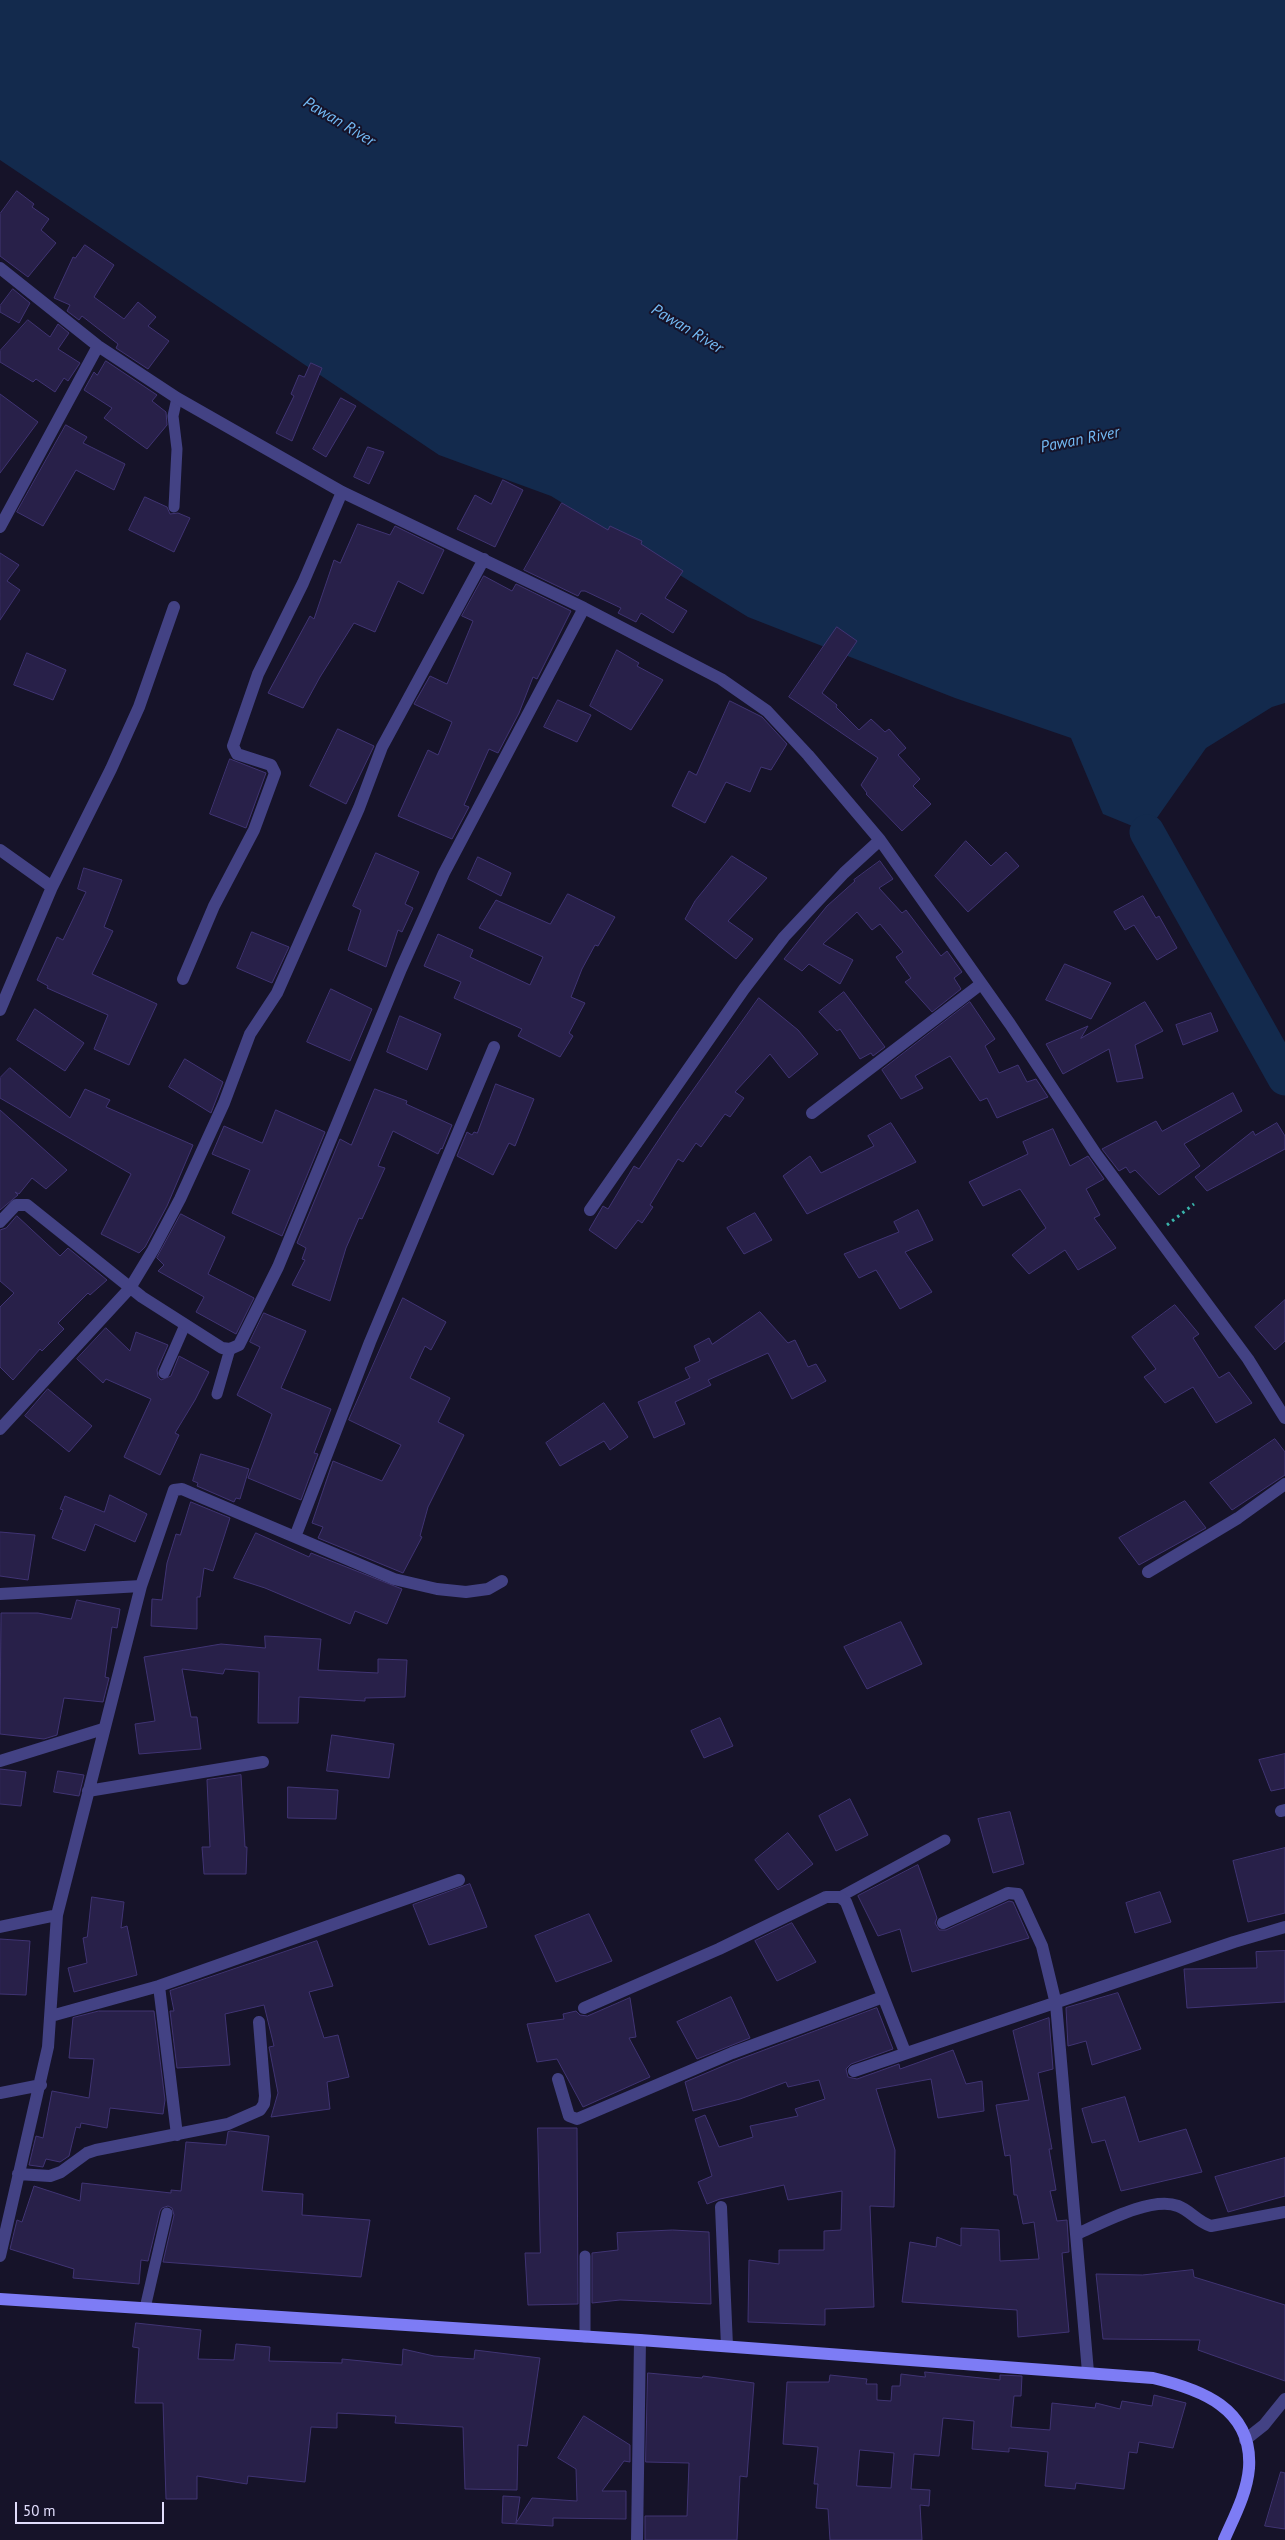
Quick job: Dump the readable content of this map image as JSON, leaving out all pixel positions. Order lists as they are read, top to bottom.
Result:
{
  "water": ["Pawan River"],
  "scale_bar": "50 m"
}
